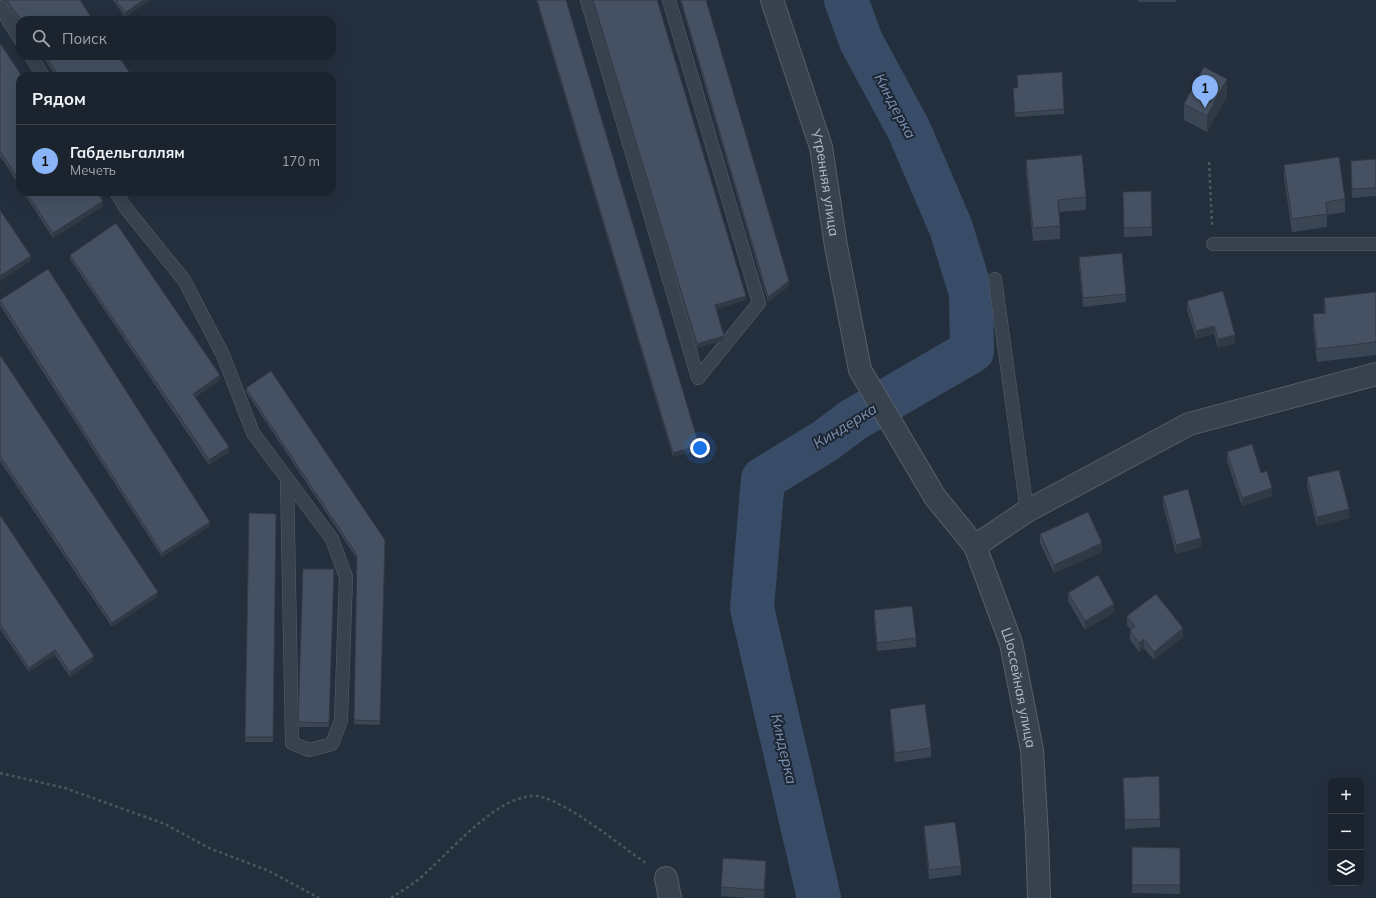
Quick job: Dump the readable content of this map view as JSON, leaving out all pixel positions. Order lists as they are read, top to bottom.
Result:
{
  "streets": {
    "street": ["Утренняя улица", "Шоссейная улица"]
  },
  "crossings": [
    ["Утренняя улица", "Шоссейная улица"]
  ],
  "water": ["Киндерка"],
  "page": {
    "search": "Поиск",
    "heading": "Рядом",
    "pins": "1",
    "list": [
      {
        "mark": "1",
        "name": "Габдельгаллям",
        "note": "Мечеть",
        "value": "170 m"
      }
    ],
    "map_buttons": ["+", "−"]
  }
}
